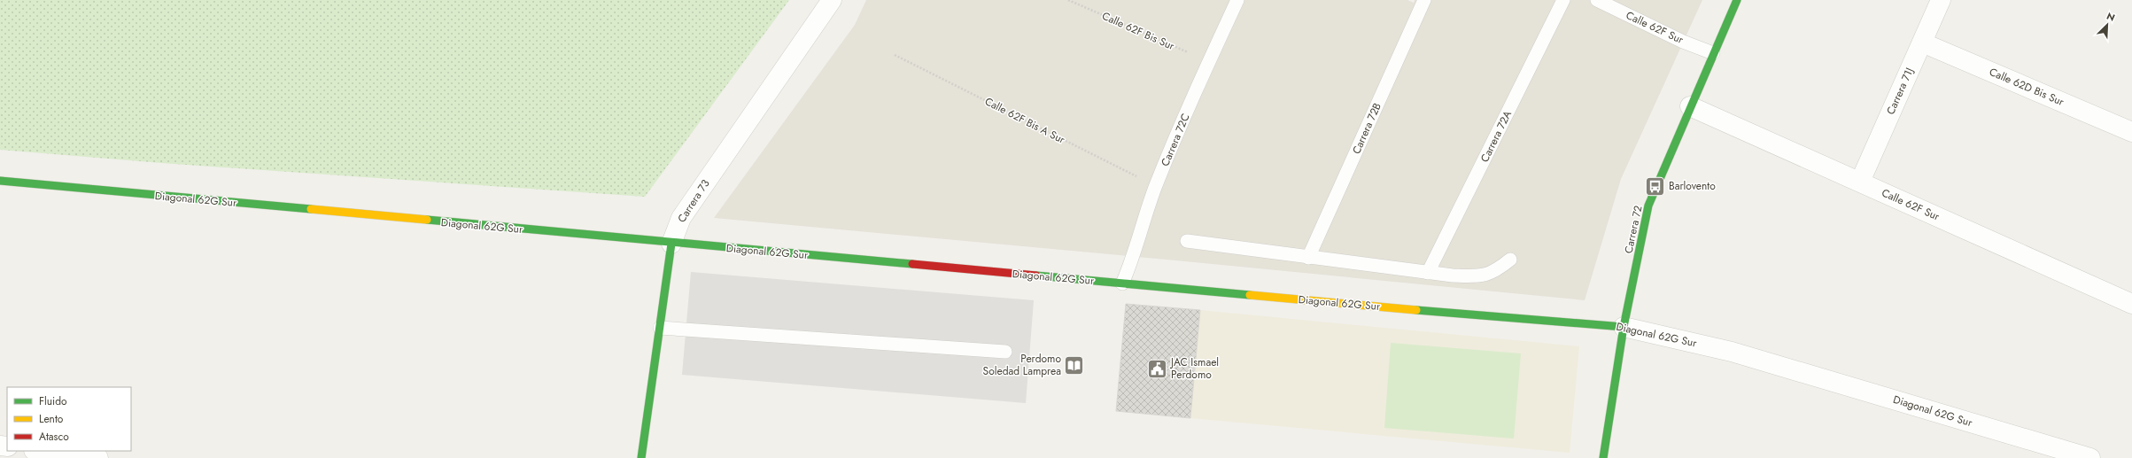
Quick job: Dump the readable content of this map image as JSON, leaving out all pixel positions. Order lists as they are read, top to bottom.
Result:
{
  "streets": {
    "street": [
      "Calle 62F Sur",
      "Calle 62D Bis Sur",
      "Carrera 71J",
      "Diagonal 62G Sur",
      "Carrera 73",
      "Carrera 72"
    ],
    "lane": ["Carrera 72B", "Carrera 72A", "Carrera 72C"],
    "path": ["Calle 62F Bis Sur", "Calle 62F Bis A Sur"]
  },
  "crossings": [
    ["Calle 62F Sur", "Carrera 71J"],
    ["Calle 62F Sur", "Carrera 72"],
    ["Calle 62F Bis Sur", "Carrera 72C"],
    ["Calle 62D Bis Sur", "Carrera 71J"],
    ["Calle 62F Bis A Sur", "Carrera 72C"],
    ["Carrera 72C", "Diagonal 62G Sur"],
    ["Diagonal 62G Sur", "Carrera 73"],
    ["Diagonal 62G Sur", "Carrera 72"]
  ],
  "places": {
    "bus stop": ["Barlovento"],
    "library": ["Perdomo Soledad Lamprea"],
    "public building": ["JAC Ismael Perdomo"]
  },
  "legend": ["Fluido", "Lento", "Atasco"],
  "north": "top right"
}
